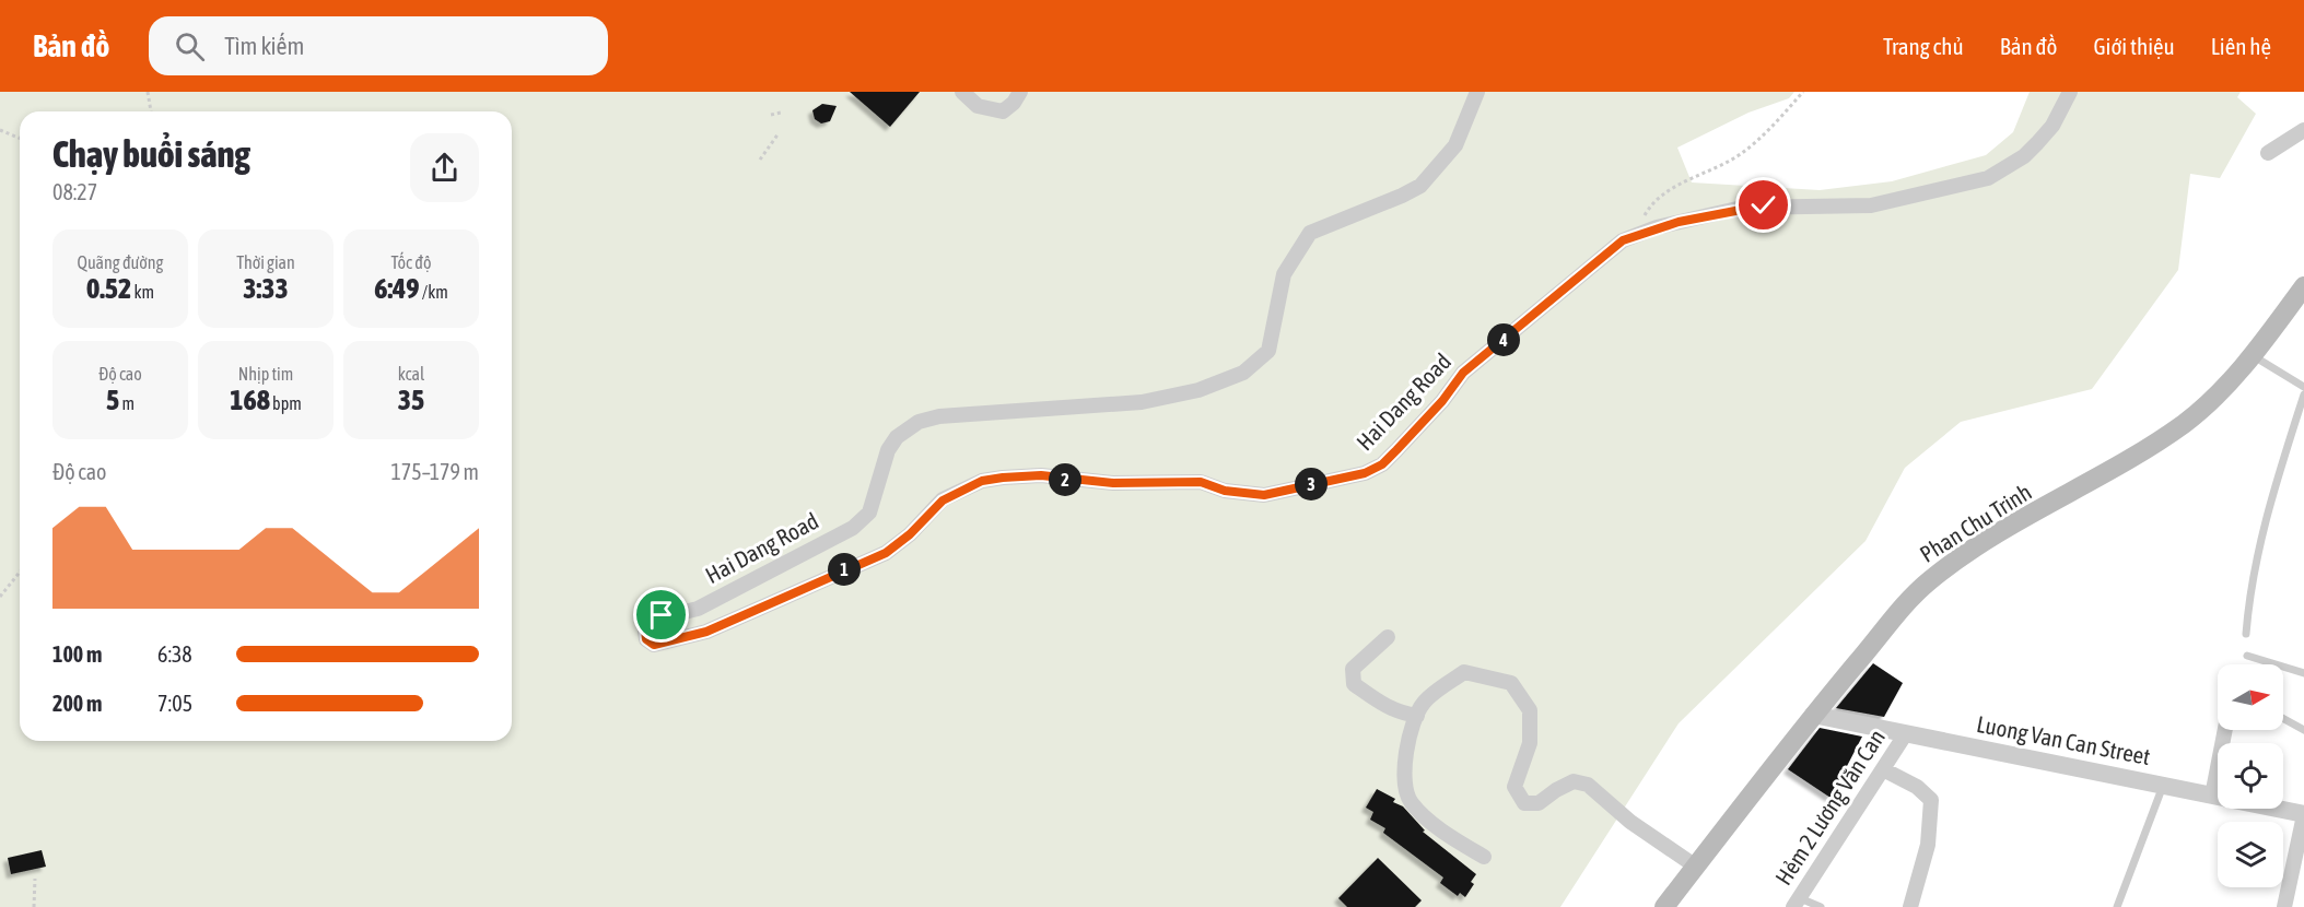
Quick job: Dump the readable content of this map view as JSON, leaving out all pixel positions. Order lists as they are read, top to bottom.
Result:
{
  "streets": {
    "main road": ["Phan Chu Trinh"],
    "street": ["Hai Dang Road", "Luong Van Can Street", "Hẻm 2 Lương Văn Can"]
  },
  "crossings": [
    ["Phan Chu Trinh", "Luong Van Can Street"],
    ["Luong Van Can Street", "Hẻm 2 Lương Văn Can"]
  ],
  "north": "right",
  "page": {
    "header": "Bản đồ",
    "search": "Tìm kiếm",
    "nav": [
      "Trang chủ",
      "Bản đồ",
      "Giới thiệu",
      "Liên hệ"
    ],
    "heading": ["Chạy buổi sáng", "08:27"],
    "stats": [
      ["Quãng đường", "0.52 km"],
      ["Thời gian", "3:33"],
      ["Tốc độ", "6:49 /km"],
      ["Độ cao", "5 m"],
      ["Nhịp tim", "168 bpm"],
      ["kcal", "35"]
    ],
    "pins": [
      "4",
      "2",
      "3",
      "1"
    ],
    "chart": ["Độ cao", "175–179 m"],
    "list": [
      {
        "name": "100 m",
        "note": "6:38"
      },
      {
        "name": "200 m",
        "note": "7:05"
      }
    ]
  }
}
